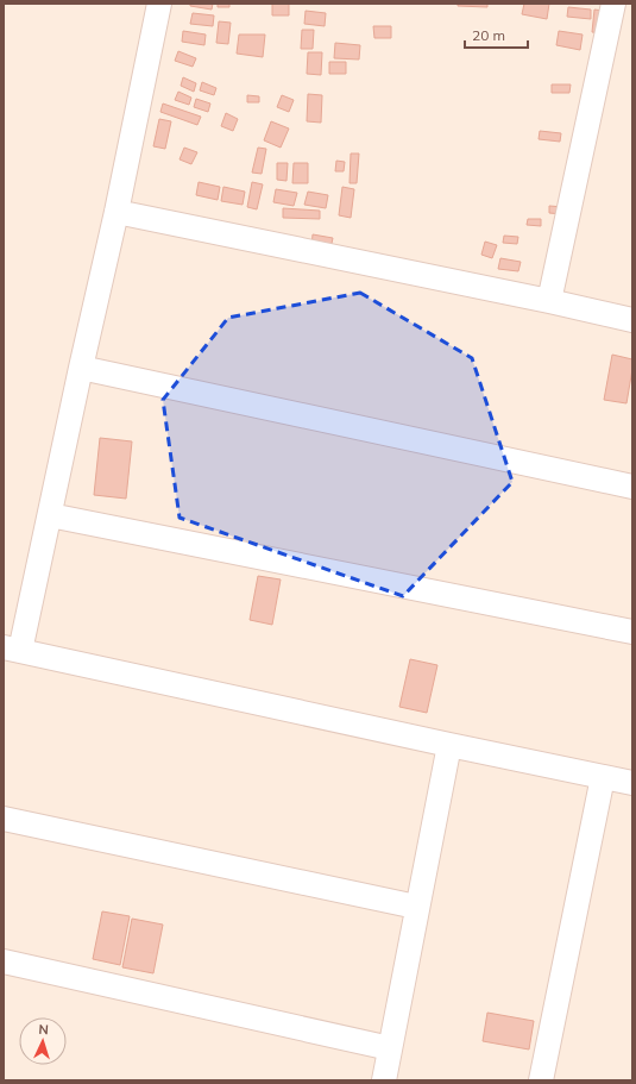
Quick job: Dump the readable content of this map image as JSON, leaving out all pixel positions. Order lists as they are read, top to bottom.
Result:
{
  "scale_bar": "20 m",
  "north": "top"
}
